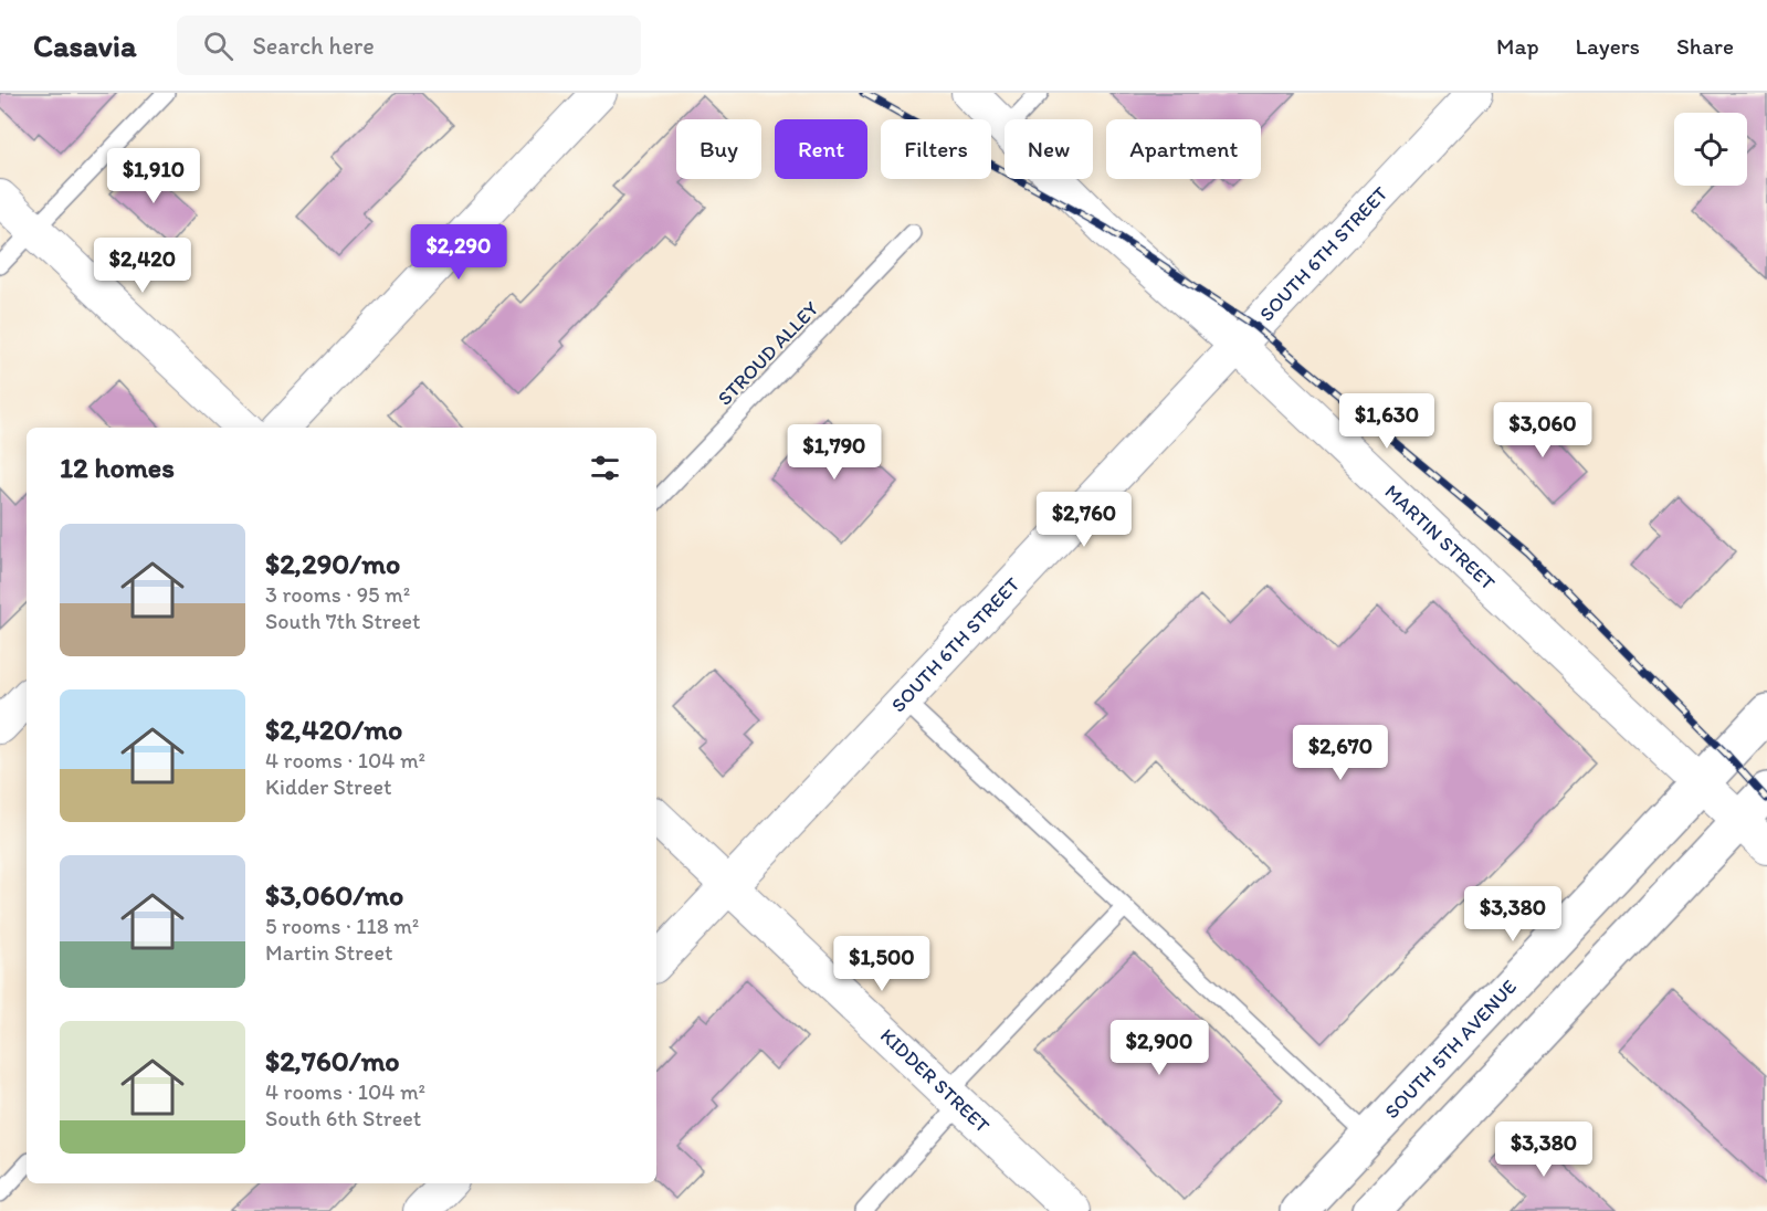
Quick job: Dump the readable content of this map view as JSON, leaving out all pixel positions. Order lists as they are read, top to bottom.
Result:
{
  "streets": {
    "street": [
      "SOUTH 6TH STREET",
      "MARTIN STREET",
      "SOUTH 5TH AVENUE",
      "KIDDER STREET"
    ],
    "lane": ["STROUD ALLEY"]
  },
  "crossings": [
    ["SOUTH 6TH STREET", "MARTIN STREET"],
    ["SOUTH 6TH STREET", "KIDDER STREET"],
    ["MARTIN STREET", "SOUTH 5TH AVENUE"]
  ],
  "page": {
    "header": "Casavia",
    "search": "Search here",
    "nav": ["Map", "Layers", "Share"],
    "chip": [
      "Buy",
      "Rent",
      "Filters",
      "New",
      "Apartment"
    ],
    "price": [
      "$1,910",
      "$2,290",
      "$2,420",
      "$1,630",
      "$3,060",
      "$1,790",
      "$2,760",
      "$2,670",
      "$3,380",
      "$1,500",
      "$2,900",
      "$3,380"
    ],
    "heading": "12 homes",
    "list": [
      {
        "name": "$2,290/mo",
        "note": "3 rooms · 95 m² · South 7th Street"
      },
      {
        "name": "$2,420/mo",
        "note": "4 rooms · 104 m² · Kidder Street"
      },
      {
        "name": "$3,060/mo",
        "note": "5 rooms · 118 m² · Martin Street"
      },
      {
        "name": "$2,760/mo",
        "note": "4 rooms · 104 m² · South 6th Street"
      }
    ]
  }
}
